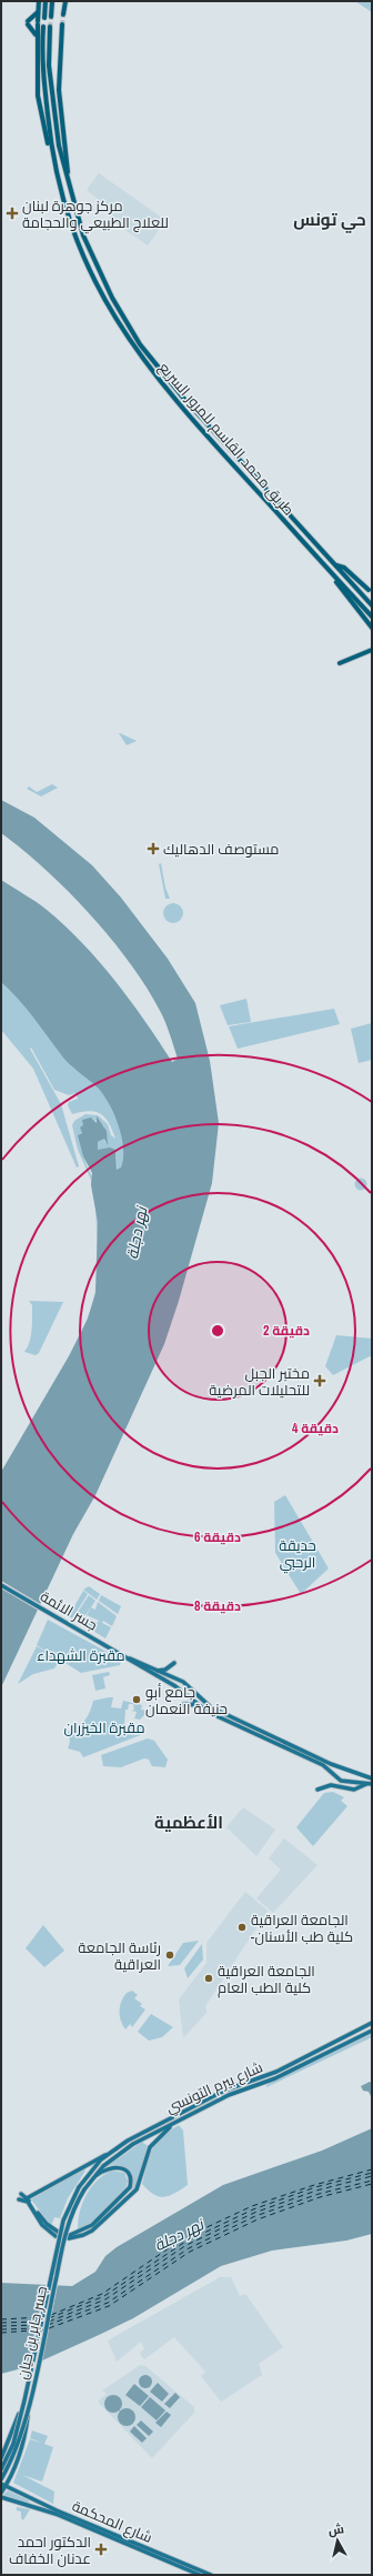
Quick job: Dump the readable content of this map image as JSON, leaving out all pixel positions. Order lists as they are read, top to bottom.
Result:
{
  "streets": {
    "highway": ["طريق محمد القاسم للمرور السريع"],
    "main road": [
      "جسر الائمة",
      "شارع بيرم التونسي",
      "جسر جابر بن حيان",
      "شارع المحكمة"
    ]
  },
  "crossings": [
    ["شارع بيرم التونسي", "جسر جابر بن حيان"]
  ],
  "districts": ["حي تونس", "الأعظمية"],
  "water": ["نهر دجلة"],
  "parks": ["حديقة الرحبي", "مقبرة الشهداء", "مقبرة الخيزران"],
  "places": {
    "health": [
      "مركز جوهرة لبنان للعلاج الطبيعي والحجامة",
      "مستوصف الدهاليك",
      "مختبر الجبل للتحليلات المرضية",
      "الدكتور احمد عدنان الخفاف"
    ],
    "other": [
      "جامع أبو حنيفة النعمان",
      "الجامعة العراقية -كلية طب الأسنان",
      "رئاسة الجامعة العراقية",
      "الجامعة العراقية كلية الطب العام"
    ]
  },
  "north": "top",
  "rings": [
    "2 دقيقة",
    "4 دقيقة",
    "6 دقيقة",
    "8 دقيقة"
  ]
}
